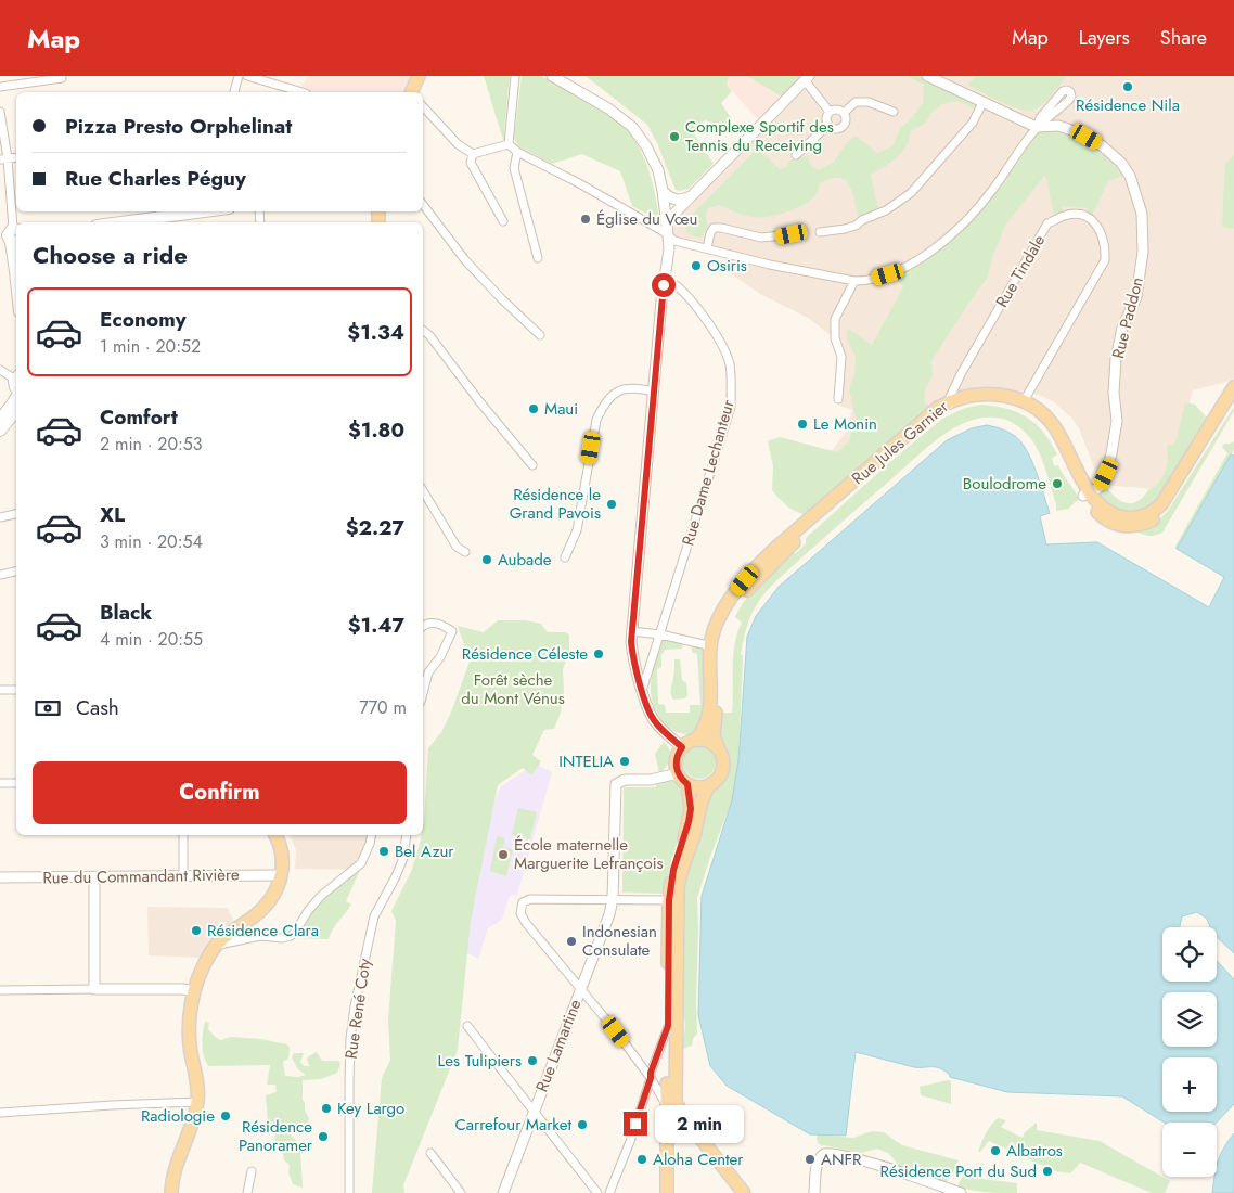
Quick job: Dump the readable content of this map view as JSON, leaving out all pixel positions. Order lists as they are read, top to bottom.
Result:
{
  "streets": {
    "main road": ["Rue Jules Garnier"],
    "street": [
      "Rue Tindale",
      "Rue Paddon",
      "Rue Dame Lechanteur",
      "Rue du Commandant Rivière",
      "Rue René Coty",
      "Rue Lamartine"
    ]
  },
  "crossings": [
    ["Rue Tindale", "Rue Jules Garnier"],
    ["Rue Paddon", "Rue Jules Garnier"],
    ["Rue Jules Garnier", "Rue Lamartine"]
  ],
  "parks": ["Forêt sèche du Mont Vénus"],
  "places": [
    "Résidence Nila",
    "Complexe Sportif des Tennis du Receiving",
    "Église du Vœu",
    "Osiris",
    "Maui",
    "Le Monin",
    "Boulodrome",
    "Résidence le Grand Pavois",
    "Aubade",
    "Résidence Céleste",
    "INTELIA",
    "Bel Azur",
    "École maternelle Marguerite Lefrançois",
    "Résidence Clara",
    "Indonesian Consulate",
    "Les Tulipiers",
    "Key Largo",
    "Radiologie",
    "Carrefour Market",
    "Résidence Panoramer",
    "Albatros",
    "Aloha Center",
    "ANFR",
    "Résidence Port du Sud"
  ],
  "page": {
    "header": "Map",
    "nav": ["Map", "Layers", "Share"],
    "banner": ["Pizza Presto Orphelinat", "Rue Charles Péguy"],
    "heading": "Choose a ride",
    "list": [
      {
        "name": "Economy",
        "note": "1 min · 20:52",
        "value": "$1.34"
      },
      {
        "name": "Comfort",
        "note": "2 min · 20:53",
        "value": "$1.80"
      },
      {
        "name": "XL",
        "note": "3 min · 20:54",
        "value": "$2.27"
      },
      {
        "name": "Black",
        "note": "4 min · 20:55",
        "value": "$1.47"
      }
    ],
    "pay": ["Cash", "770 m"],
    "buttons": "Confirm",
    "map_buttons": ["+", "−"],
    "bubble": "2 min"
  }
}
